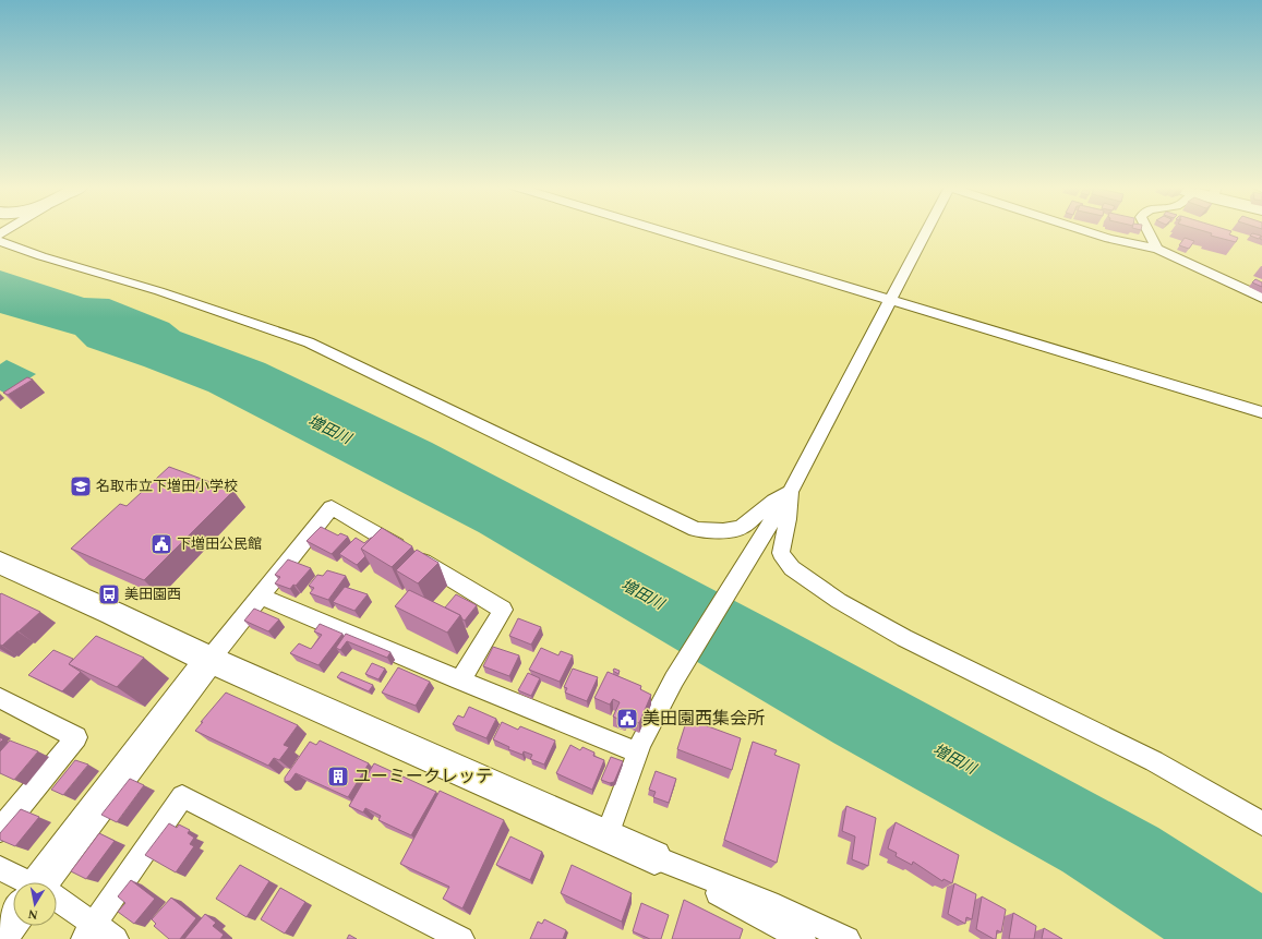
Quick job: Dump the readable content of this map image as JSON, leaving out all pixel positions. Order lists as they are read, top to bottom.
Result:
{
  "water": ["増田川"],
  "places": {
    "school or university": ["名取市立下増田小学校"],
    "public building": ["下増田公民館", "美田園西集会所"],
    "bus stop": ["美田園西"],
    "building": ["ユーミークレッテ"]
  },
  "north": "bottom"
}
